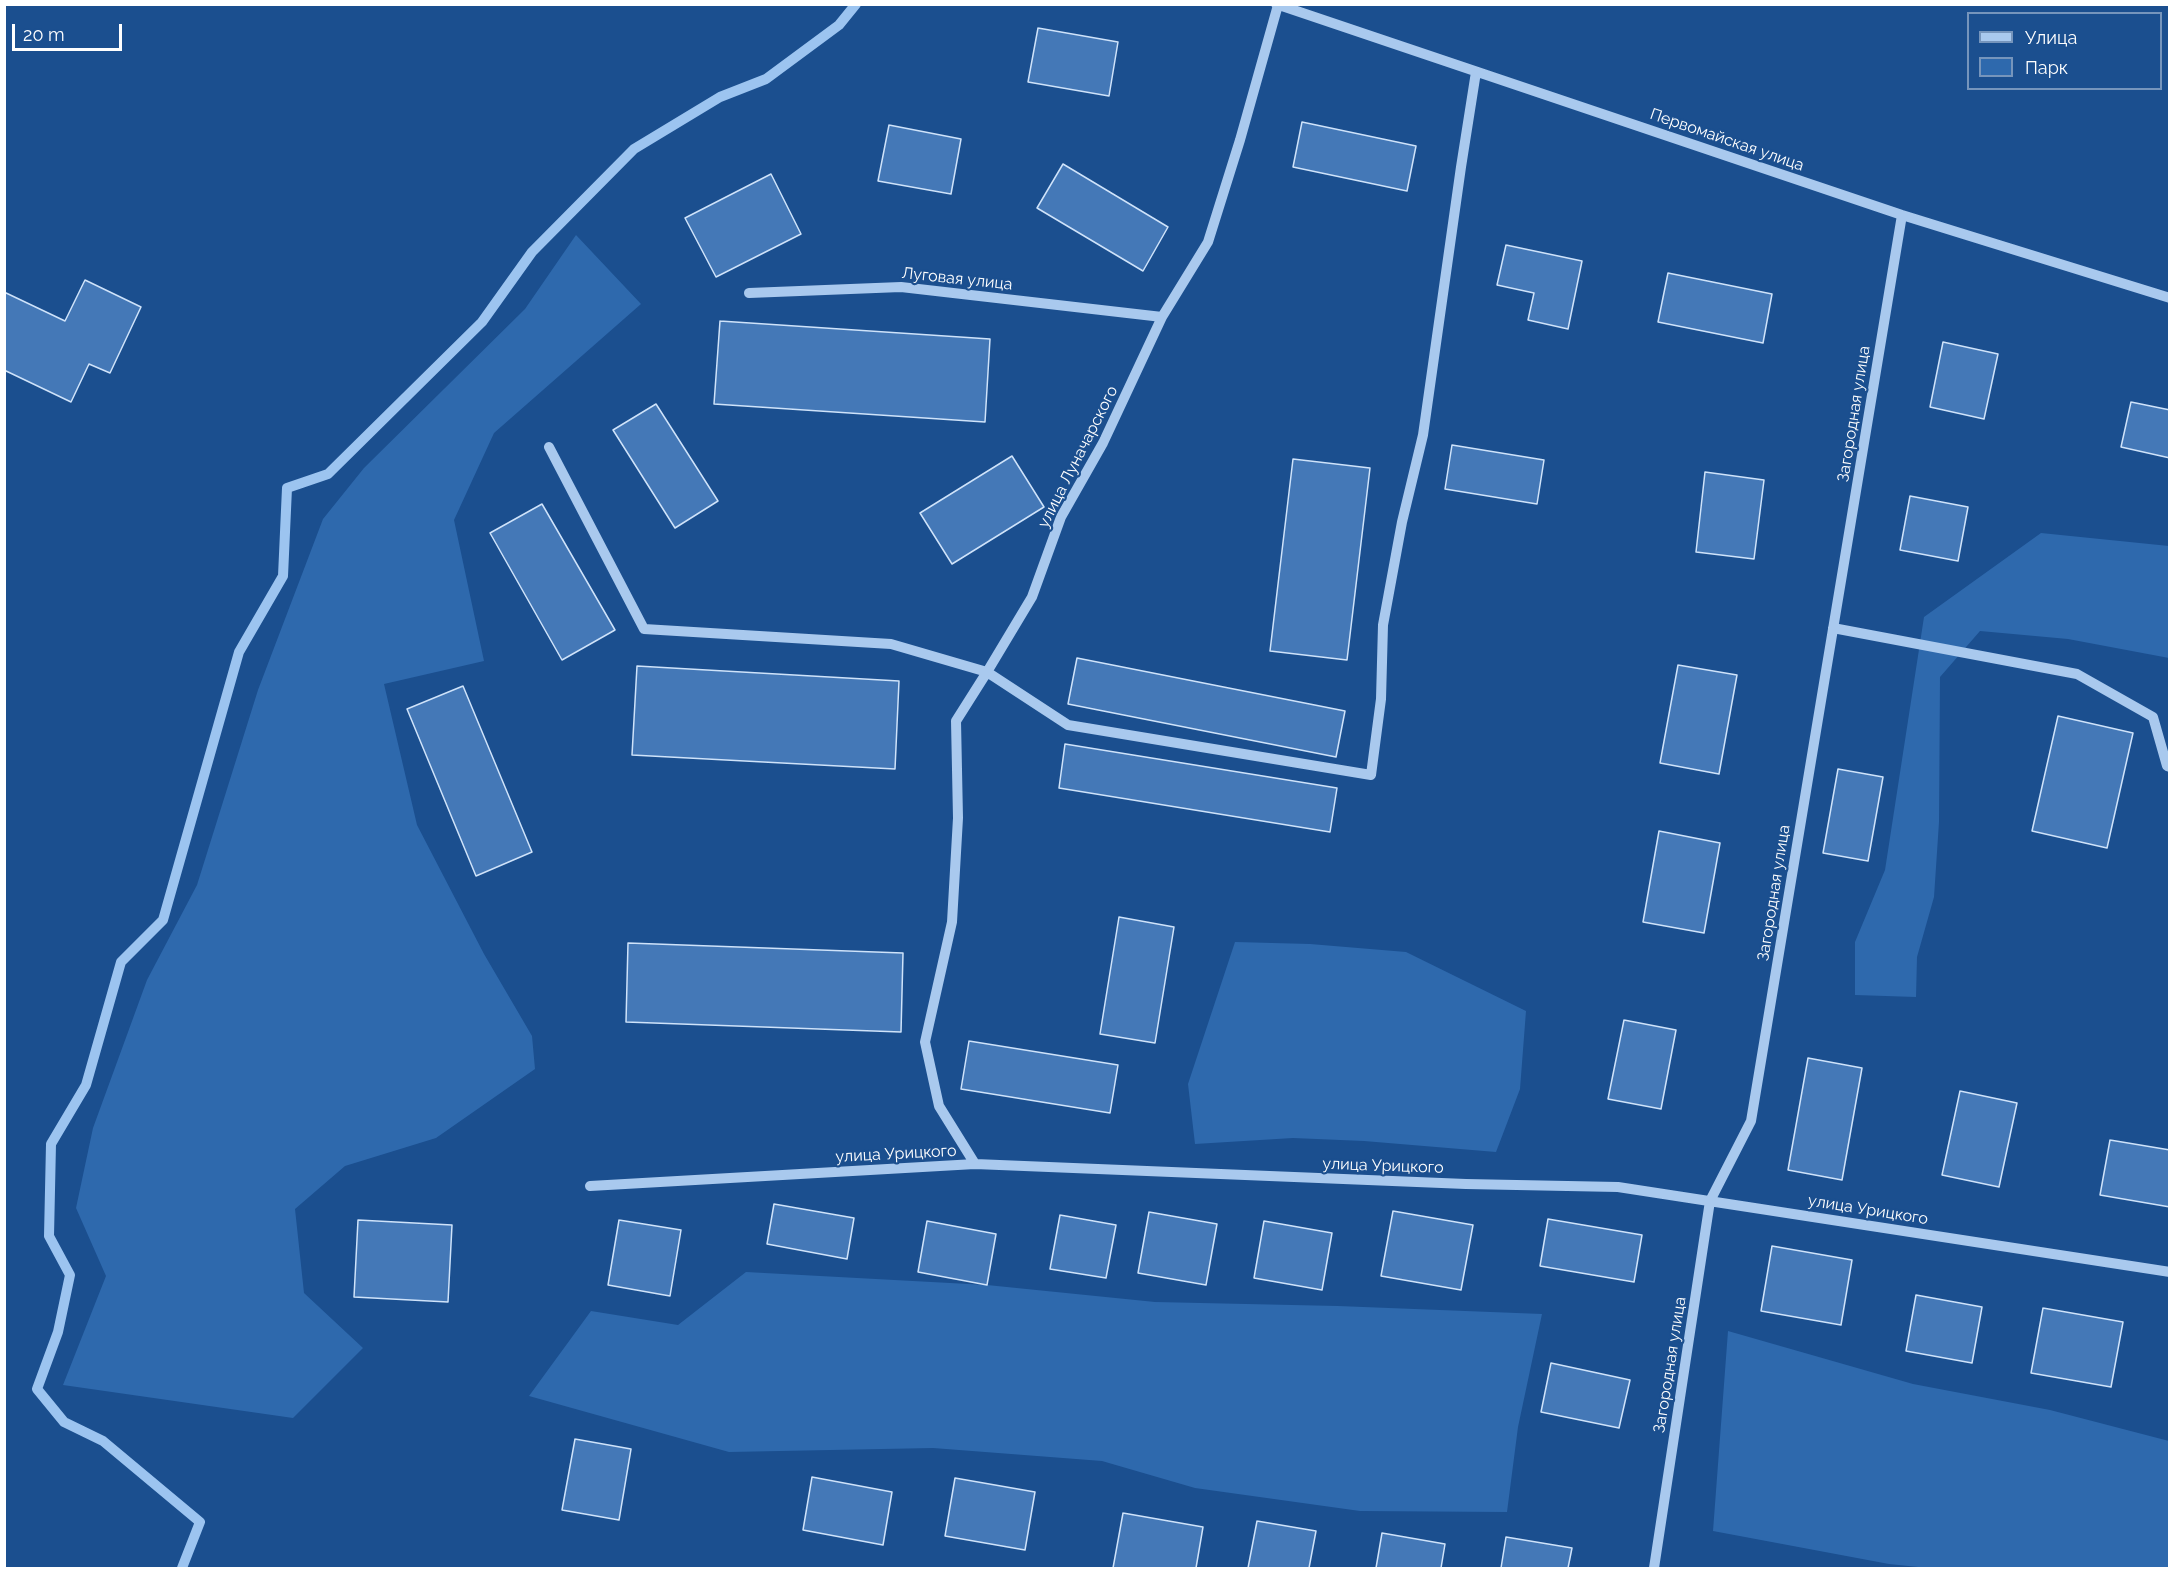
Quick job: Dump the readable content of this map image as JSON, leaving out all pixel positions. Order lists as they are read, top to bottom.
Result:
{
  "streets": {
    "street": [
      "Первомайская улица",
      "Луговая улица",
      "Загородная улица",
      "улица Луначарского",
      "улица Урицкого"
    ]
  },
  "crossings": [
    ["Первомайская улица", "Загородная улица"],
    ["Первомайская улица", "улица Луначарского"],
    ["Луговая улица", "улица Луначарского"],
    ["Загородная улица", "улица Урицкого"],
    ["улица Луначарского", "улица Урицкого"]
  ],
  "legend": ["Улица", "Парк"],
  "scale_bar": "20 m"
}
